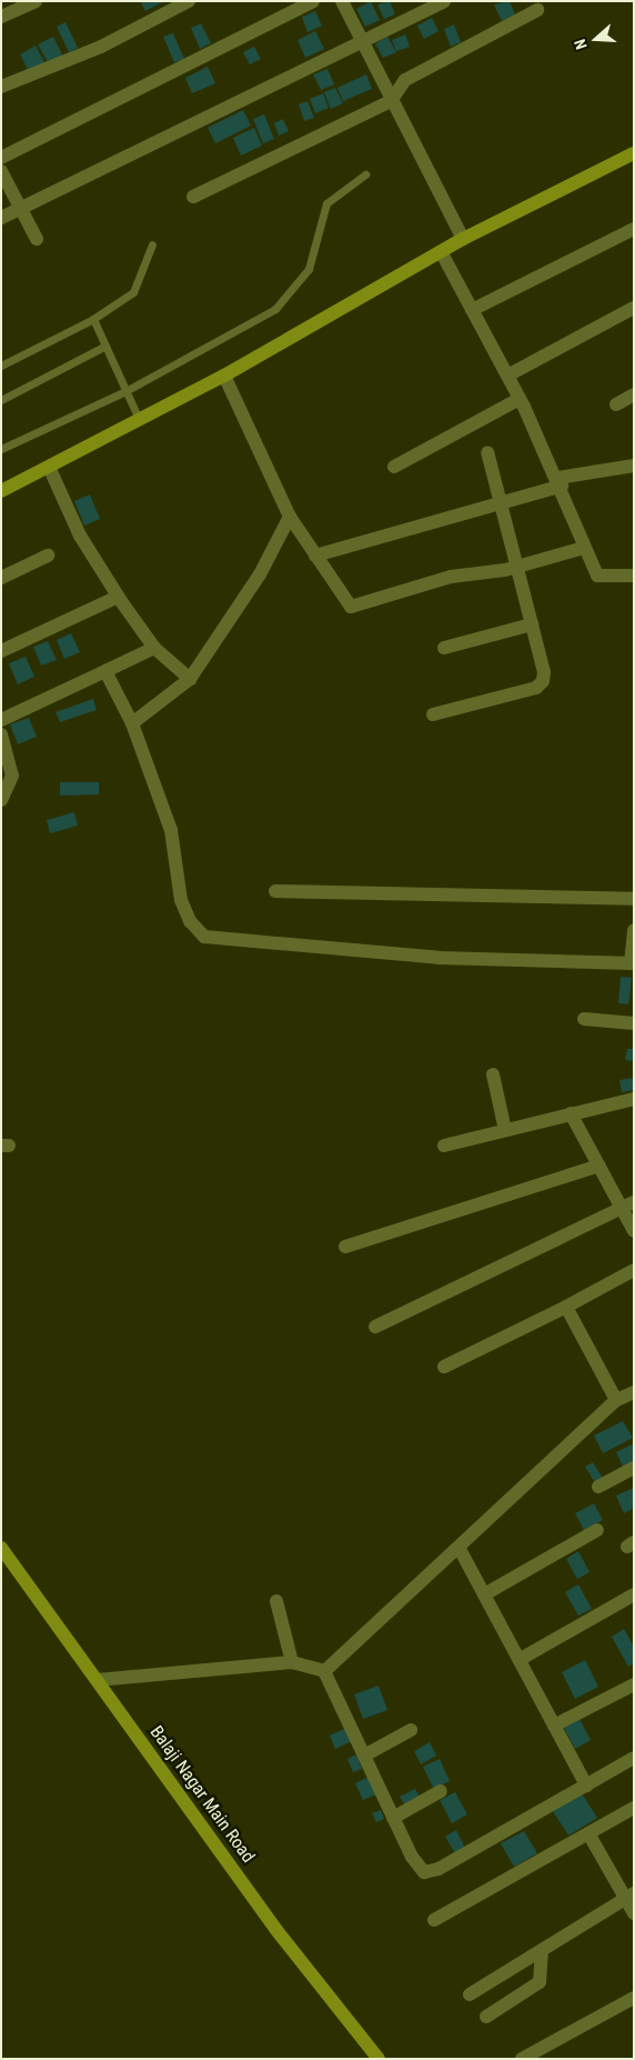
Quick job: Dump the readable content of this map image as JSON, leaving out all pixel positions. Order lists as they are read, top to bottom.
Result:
{
  "streets": {
    "street": ["Balaji Nagar Main Road"]
  },
  "north": "left"
}
